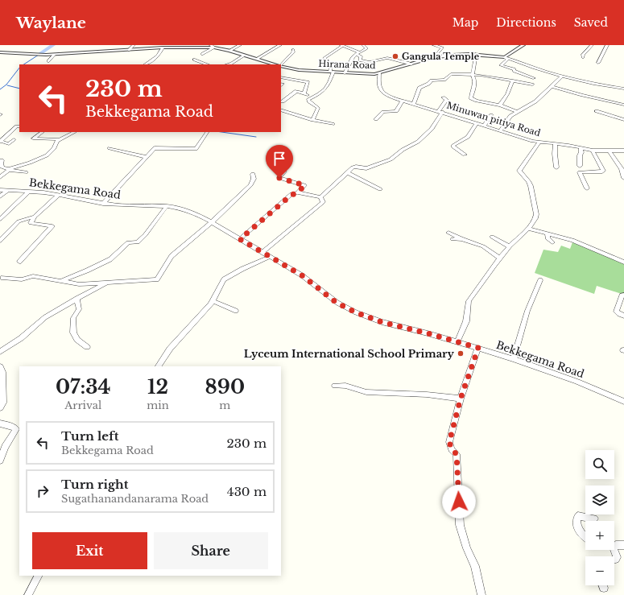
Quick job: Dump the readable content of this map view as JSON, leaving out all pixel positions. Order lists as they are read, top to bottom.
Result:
{
  "streets": {
    "street": ["Hirana Road", "Minuwan pitiya Road", "Bekkegama Road"]
  },
  "crossings": [
    ["Hirana Road", "Minuwan pitiya Road"]
  ],
  "places": ["Gangula Temple", "Lyceum International School Primary"],
  "page": {
    "header": "Waylane",
    "nav": ["Map", "Directions", "Saved"],
    "turn": ["230 m", "Bekkegama Road"],
    "eta": [
      "07:34",
      "Arrival",
      "12",
      "min",
      "890",
      "m"
    ],
    "list": [
      {
        "name": "Turn left",
        "note": "Bekkegama Road",
        "value": "230 m"
      },
      {
        "name": "Turn right",
        "note": "Sugathanandanarama Road",
        "value": "430 m"
      }
    ],
    "map_buttons": ["+", "−"],
    "buttons": ["Exit", "Share"]
  }
}
